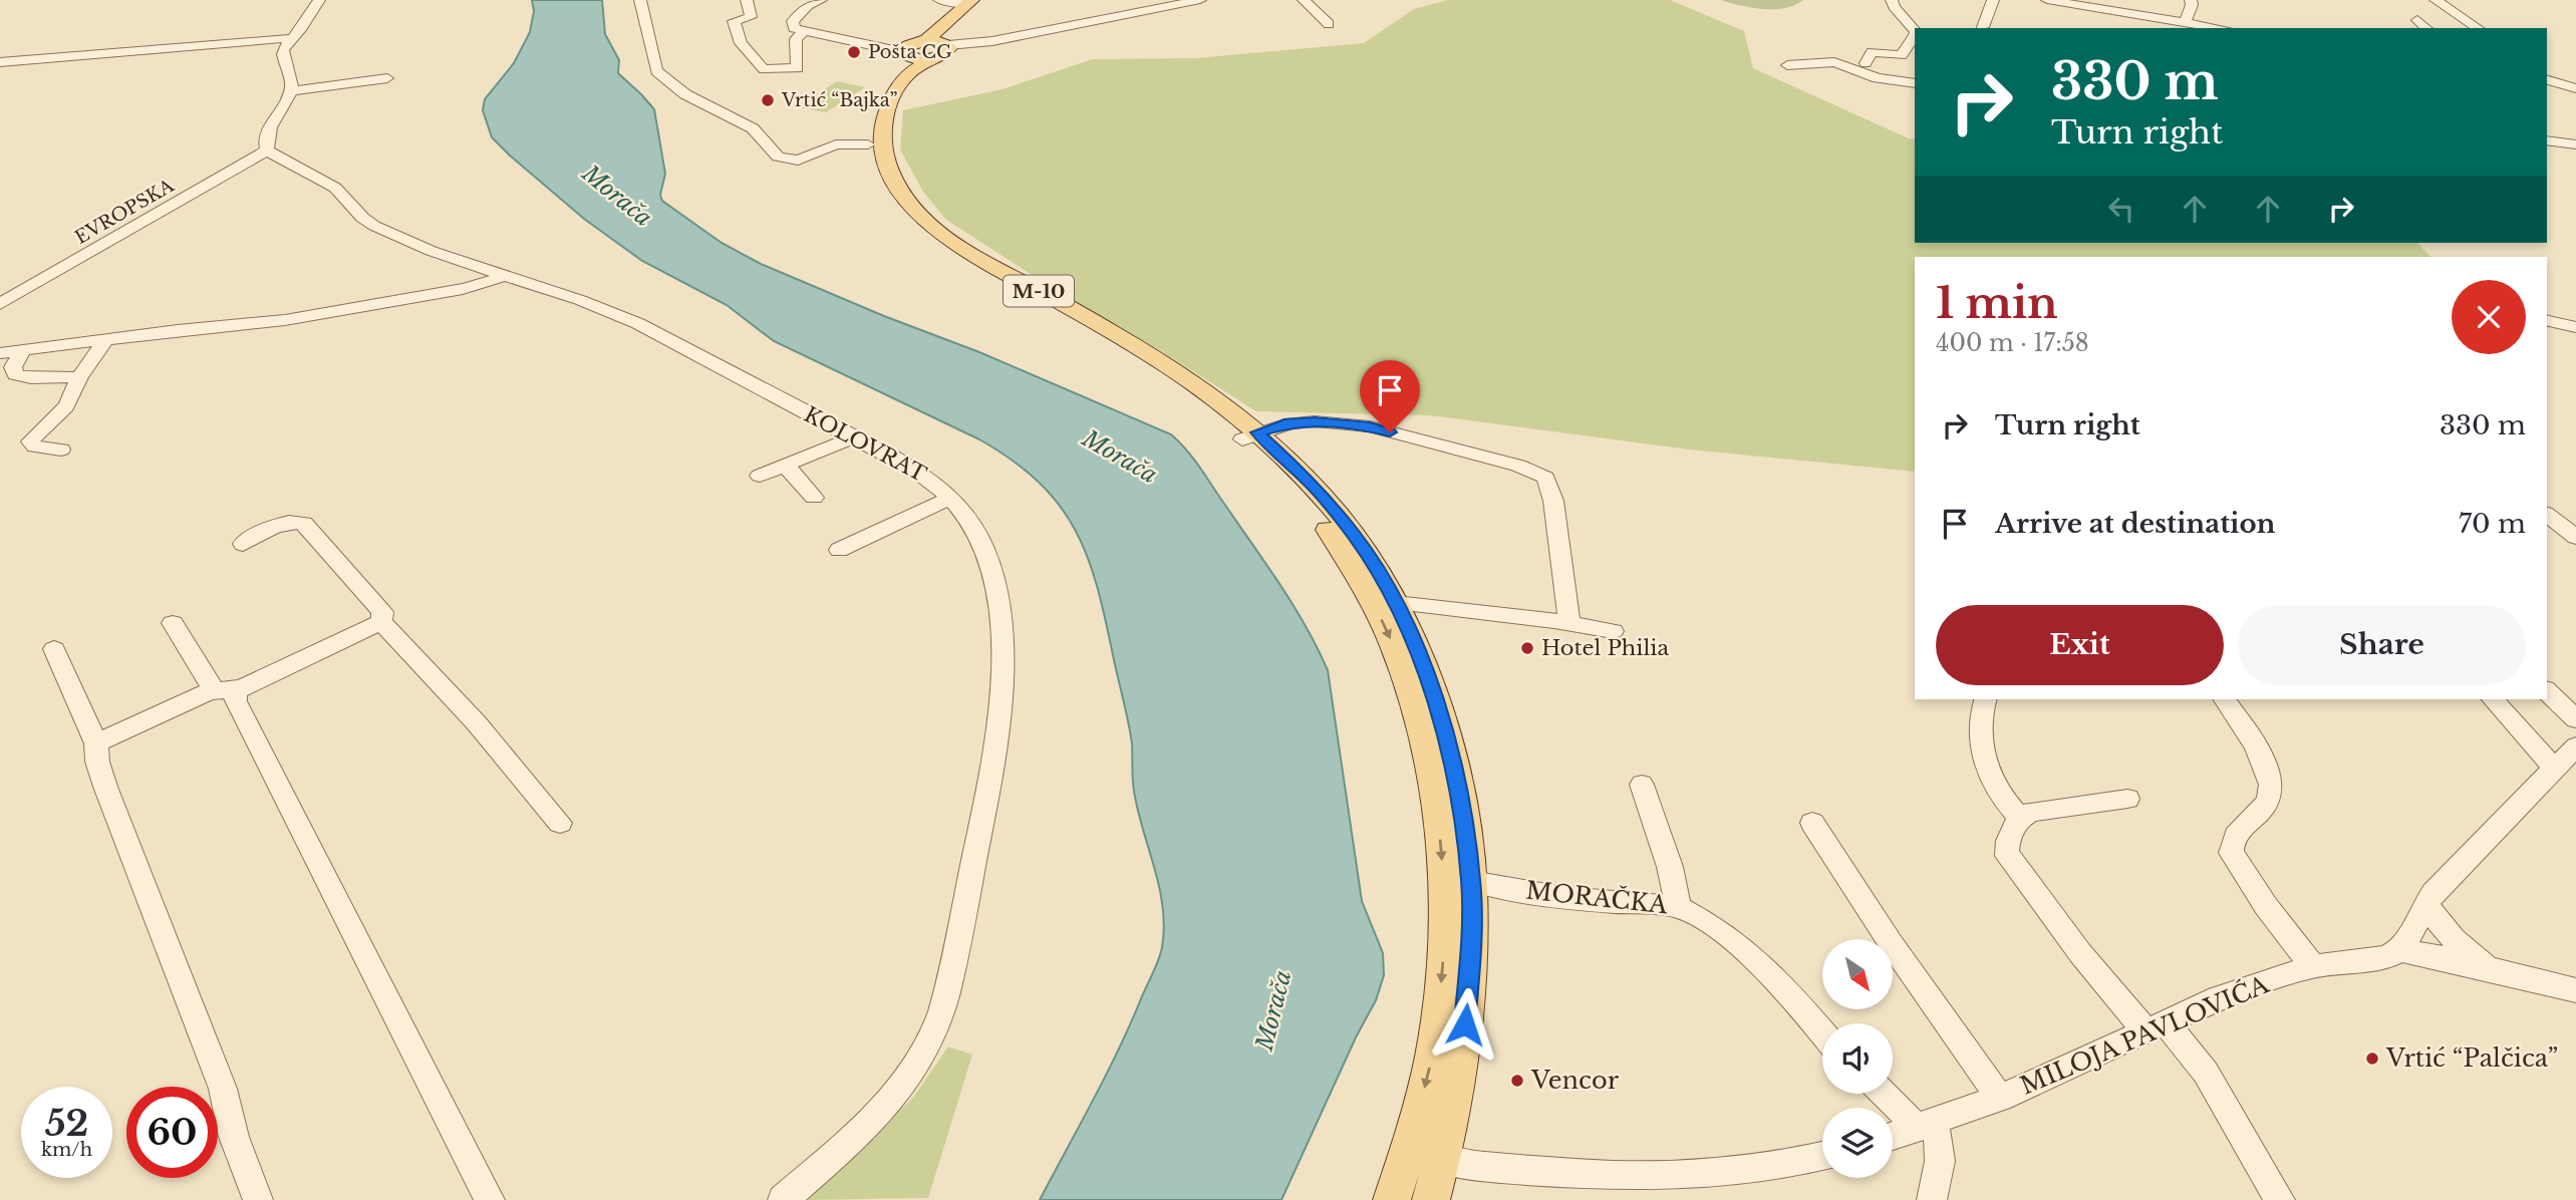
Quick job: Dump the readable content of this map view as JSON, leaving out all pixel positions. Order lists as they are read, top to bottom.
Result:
{
  "streets": {
    "main road": ["M-10"],
    "street": [
      "EVROPSKA",
      "KOLOVRAT",
      "MORAČKA",
      "MILOJA PAVLOVIĆA"
    ]
  },
  "crossings": [
    ["EVROPSKA", "KOLOVRAT"],
    ["M-10", "MORAČKA"]
  ],
  "water": ["Morača"],
  "places": [
    "Pošta CG",
    "Vrtić “Bajka”",
    "Hotel Philia",
    "Vrtić “Palčica”",
    "Vencor"
  ],
  "north": "bottom right",
  "page": {
    "turn": ["330 m", "Turn right"],
    "heading": ["1 min", "400 m · 17:58"],
    "list": [
      {
        "name": "Turn right",
        "value": "330 m"
      },
      {
        "name": "Arrive at destination",
        "value": "70 m"
      }
    ],
    "buttons": ["Exit", "Share"],
    "speed": "52 km/h",
    "limit": "60"
  }
}
